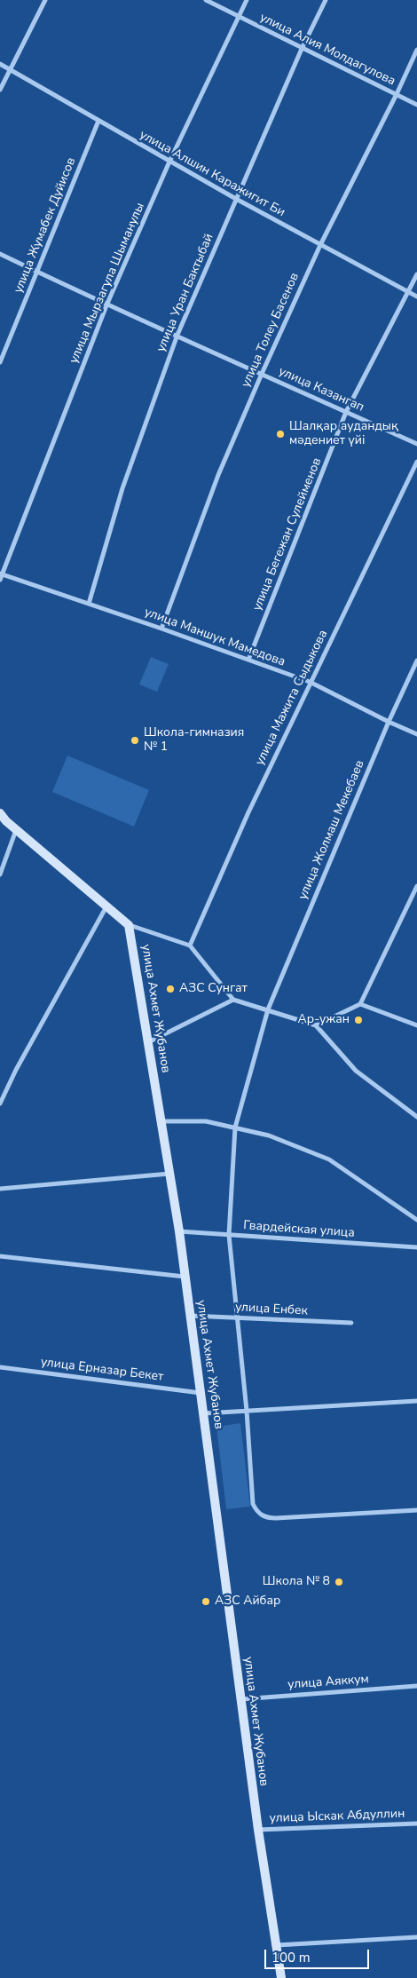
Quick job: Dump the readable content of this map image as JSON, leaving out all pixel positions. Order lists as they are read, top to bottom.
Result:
{
  "streets": {
    "main road": ["улица Ахмет Жубанов"],
    "street": [
      "улица Алия Молдагулова",
      "улица Алшин Каражигит Би",
      "улица Жумабек Дуйисов",
      "улица Мырзагула Шыманулы",
      "улица Уран Бактыбай",
      "улица Толеу Басенов",
      "улица Казангап",
      "улица Бегежан Сулейменов",
      "улица Маншук Мамедова",
      "улица Мажита Сыдыкова",
      "улица Жолмаш Мекебаев",
      "Гвардейская улица",
      "улица Енбек",
      "улица Ерназар Бекет",
      "улица Аяккум",
      "улица Ыскак Абдуллин"
    ]
  },
  "crossings": [
    ["улица Алия Молдагулова", "улица Мырзагула Шыманулы"],
    ["улица Алия Молдагулова", "улица Уран Бактыбай"],
    ["улица Алия Молдагулова", "улица Толеу Басенов"],
    ["улица Алшин Каражигит Би", "улица Жумабек Дуйисов"],
    ["улица Алшин Каражигит Би", "улица Мырзагула Шыманулы"],
    ["улица Алшин Каражигит Би", "улица Уран Бактыбай"],
    ["улица Алшин Каражигит Би", "улица Толеу Басенов"],
    ["улица Алшин Каражигит Би", "улица Бегежан Сулейменов"],
    ["улица Жумабек Дуйисов", "улица Казангап"],
    ["улица Мырзагула Шыманулы", "улица Казангап"],
    ["улица Мырзагула Шыманулы", "улица Маншук Мамедова"],
    ["улица Уран Бактыбай", "улица Казангап"],
    ["улица Уран Бактыбай", "улица Маншук Мамедова"],
    ["улица Толеу Басенов", "улица Казангап"],
    ["улица Толеу Басенов", "улица Маншук Мамедова"],
    ["улица Казангап", "улица Бегежан Сулейменов"],
    ["улица Бегежан Сулейменов", "улица Маншук Мамедова"],
    ["улица Маншук Мамедова", "улица Мажита Сыдыкова"],
    ["улица Маншук Мамедова", "улица Жолмаш Мекебаев"],
    ["улица Жолмаш Мекебаев", "Гвардейская улица"],
    ["улица Жолмаш Мекебаев", "улица Енбек"],
    ["улица Ахмет Жубанов", "Гвардейская улица"],
    ["улица Ахмет Жубанов", "улица Енбек"],
    ["улица Ахмет Жубанов", "улица Ерназар Бекет"],
    ["улица Ахмет Жубанов", "улица Аяккум"],
    ["улица Ахмет Жубанов", "улица Ыскак Абдуллин"]
  ],
  "places": [
    "Шалқар аудандық мәдениет үйі",
    "Школа-гимназия № 1",
    "АЗС Сунгат",
    "Ар-ужан",
    "Школа № 8",
    "АЗС Айбар"
  ],
  "scale_bar": "100 m"
}
